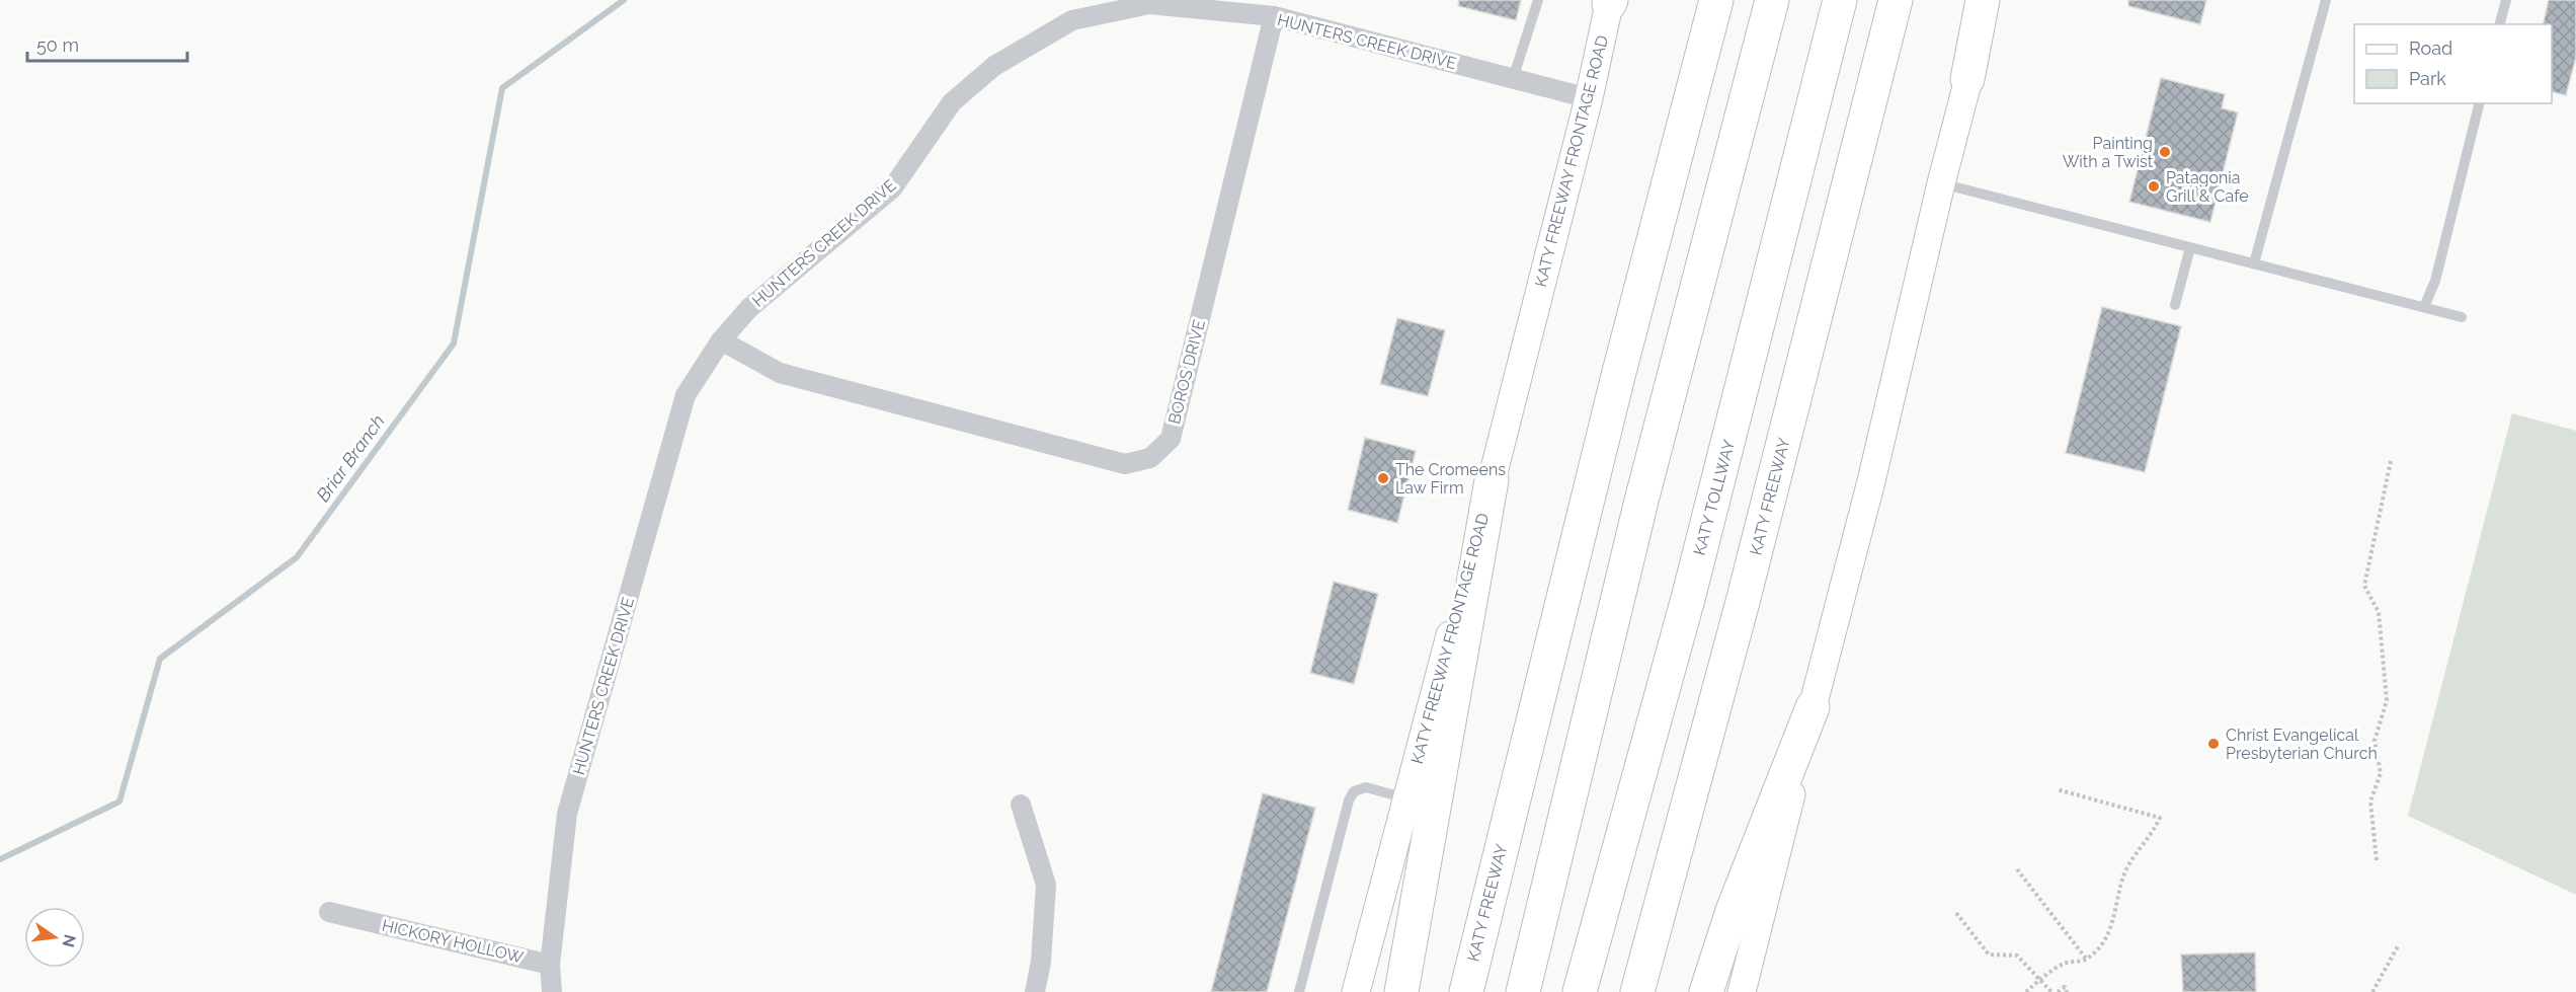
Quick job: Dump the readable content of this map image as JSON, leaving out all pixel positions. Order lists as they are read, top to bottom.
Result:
{
  "streets": {
    "highway": ["KATY FREEWAY", "KATY TOLLWAY"],
    "main road": ["KATY FREEWAY FRONTAGE ROAD"],
    "street": ["HUNTERS CREEK DRIVE", "BOROS DRIVE", "HICKORY HOLLOW"]
  },
  "crossings": [
    ["HUNTERS CREEK DRIVE", "KATY FREEWAY FRONTAGE ROAD"],
    ["HUNTERS CREEK DRIVE", "BOROS DRIVE"],
    ["HUNTERS CREEK DRIVE", "HICKORY HOLLOW"]
  ],
  "water": ["Briar Branch"],
  "places": [
    "Painting With a Twist",
    "Patagonia Grill & Cafe",
    "The Cromeens Law Firm",
    "Christ Evangelical Presbyterian Church"
  ],
  "legend": ["Road", "Park"],
  "scale_bar": "50 m",
  "north": "right"
}
